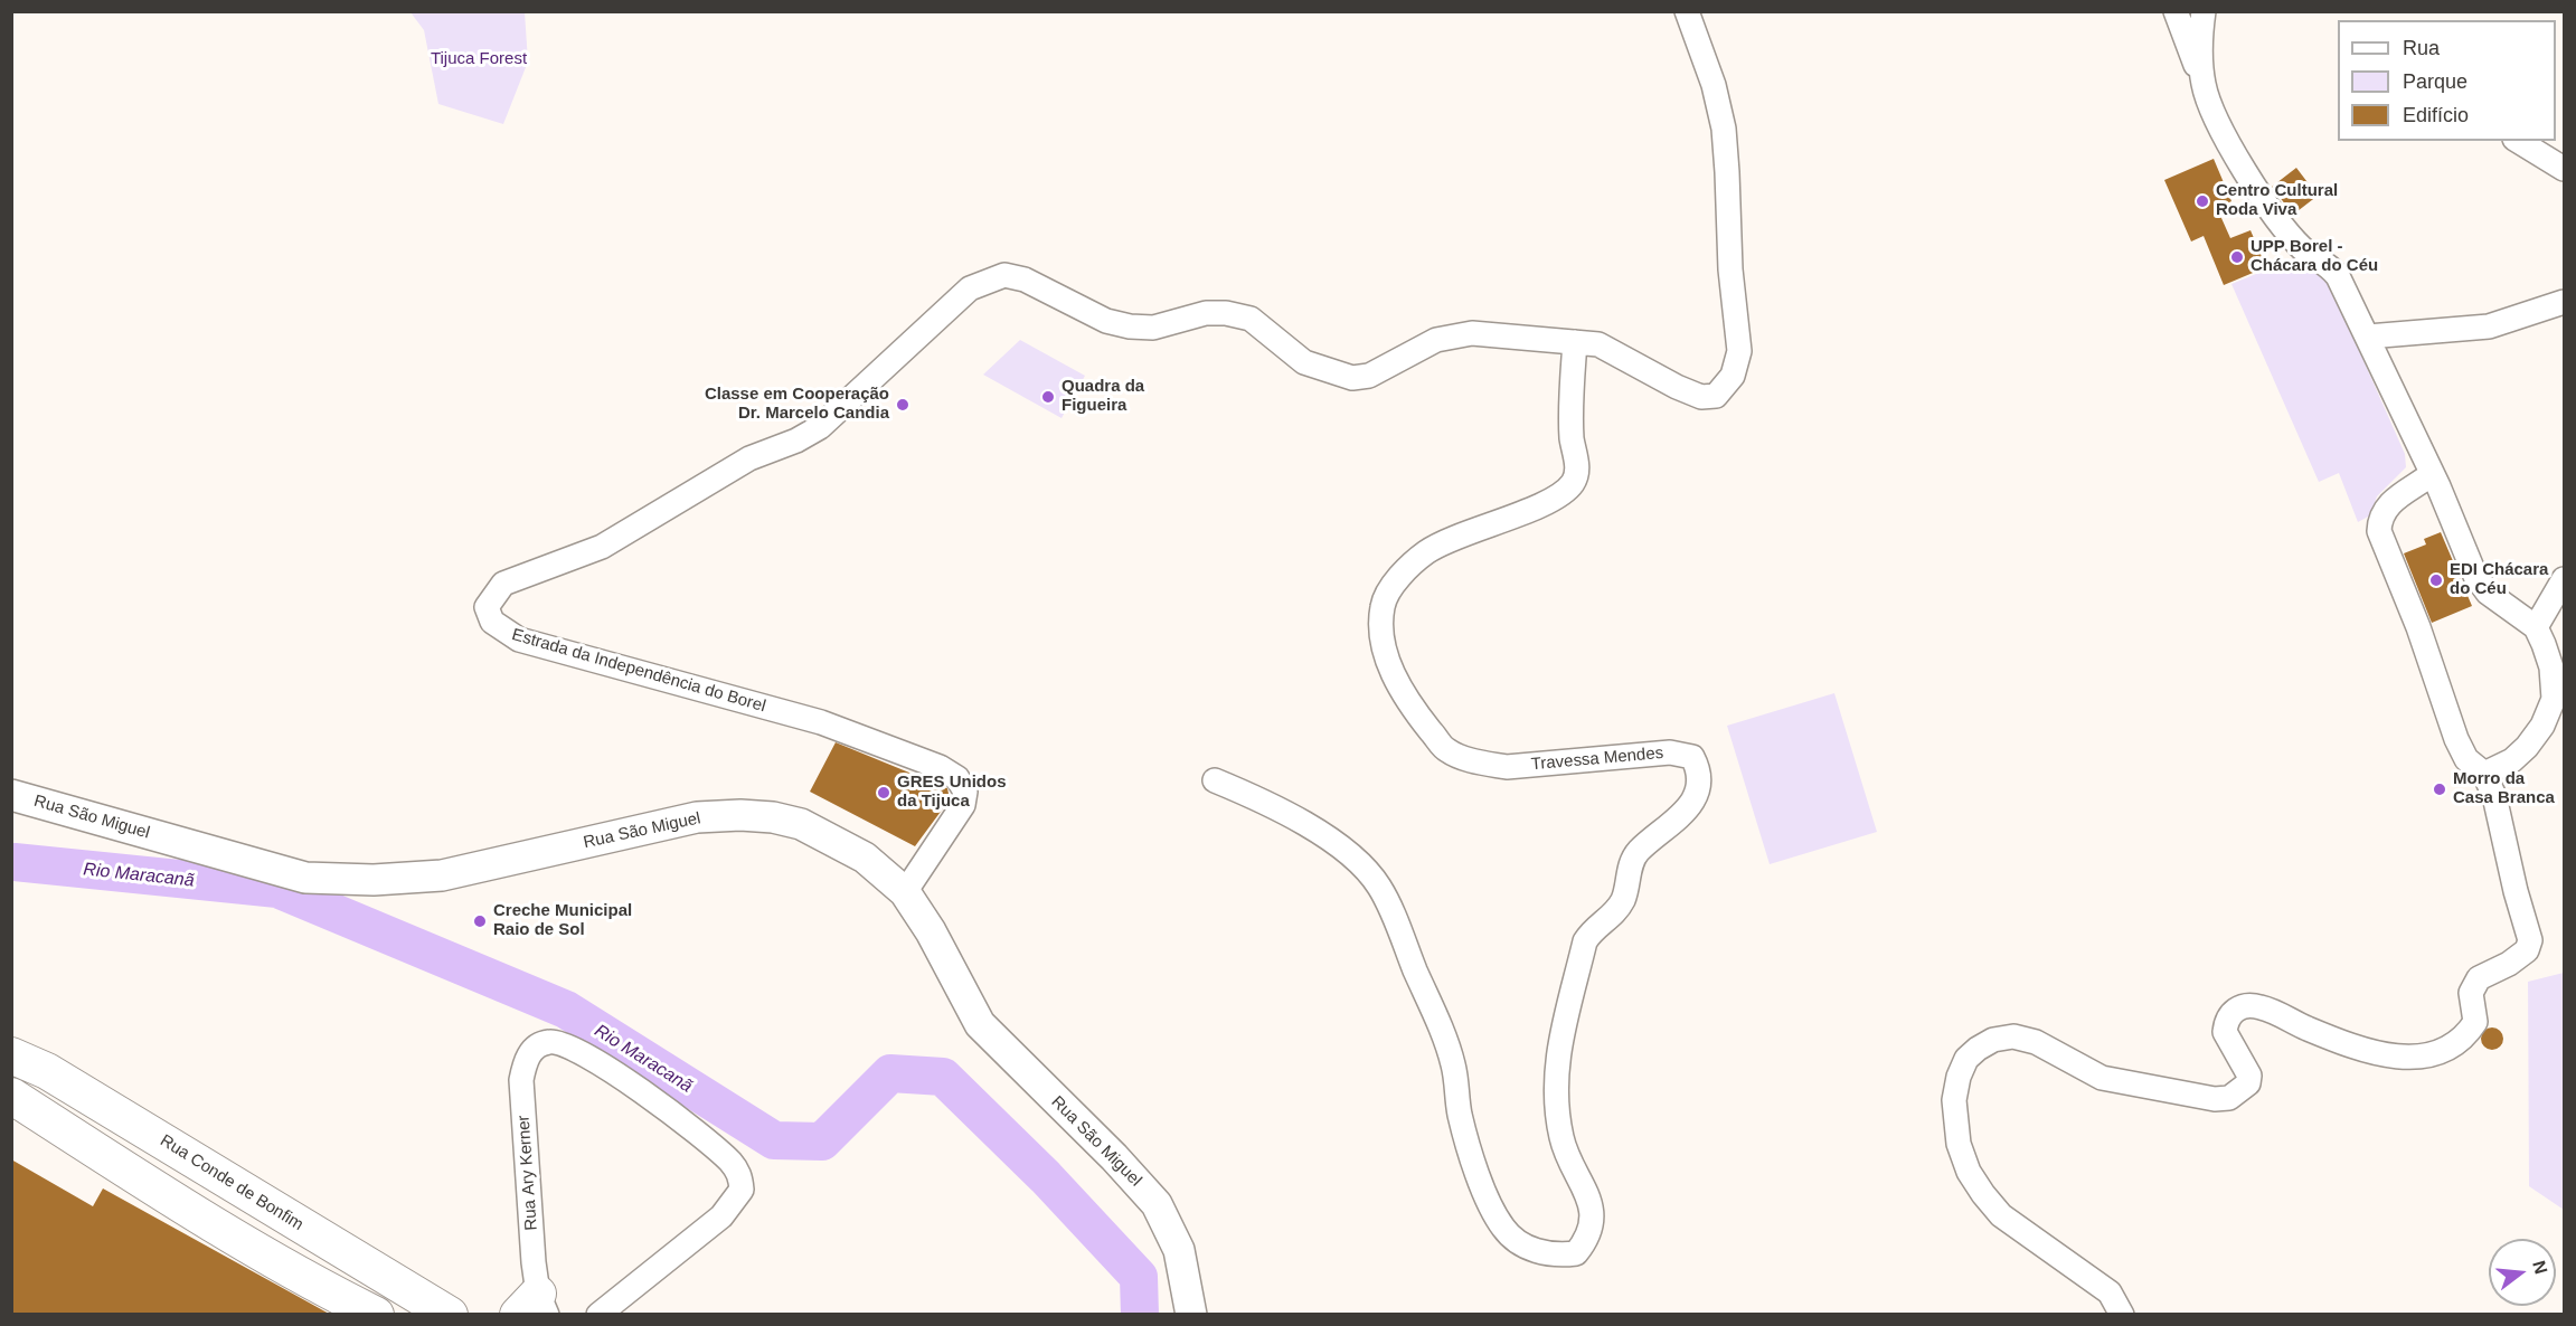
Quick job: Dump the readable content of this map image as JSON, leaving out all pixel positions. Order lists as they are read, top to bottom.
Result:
{
  "streets": {
    "main road": ["Rua Conde de Bonfim"],
    "street": [
      "Estrada da Independência do Borel",
      "Travessa Mendes",
      "Rua São Miguel",
      "Rua Ary Kerner"
    ]
  },
  "crossings": [
    ["Estrada da Independência do Borel", "Travessa Mendes"],
    ["Estrada da Independência do Borel", "Rua São Miguel"]
  ],
  "water": ["Rio Maracanã"],
  "parks": ["Tijuca Forest"],
  "places": [
    "Centro Cultural Roda Viva",
    "UPP Borel - Chácara do Céu",
    "Quadra da Figueira",
    "Classe em Cooperação Dr. Marcelo Candia",
    "EDI Chácara do Céu",
    "Morro da Casa Branca",
    "GRES Unidos da Tijuca",
    "Creche Municipal Raio de Sol"
  ],
  "legend": ["Rua", "Parque", "Edifício"],
  "north": "right"
}
